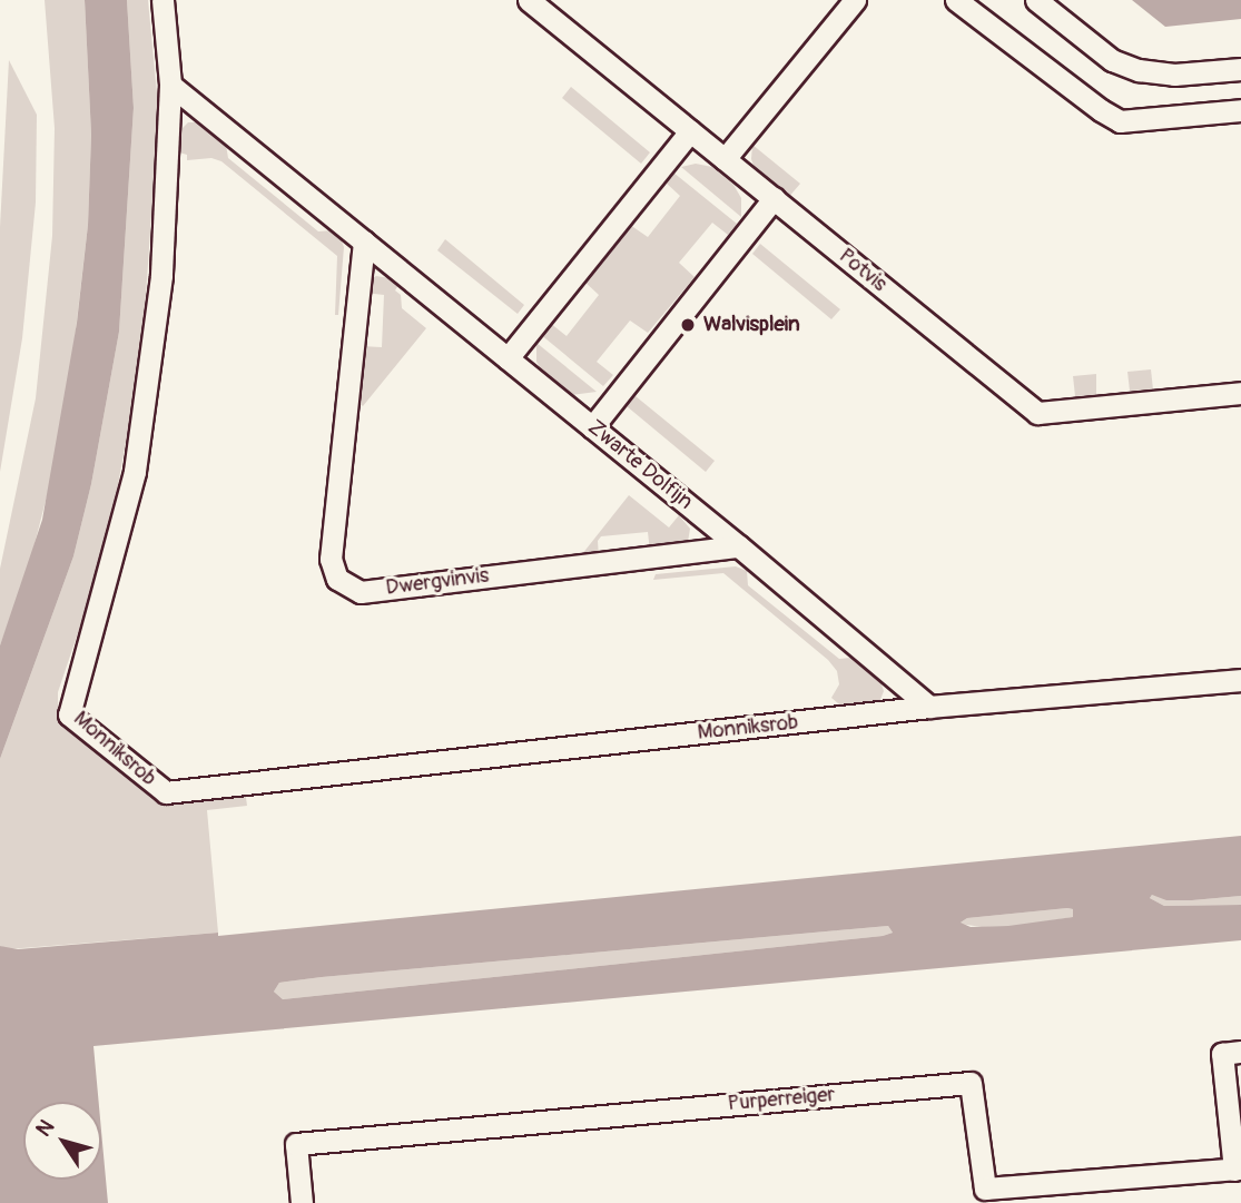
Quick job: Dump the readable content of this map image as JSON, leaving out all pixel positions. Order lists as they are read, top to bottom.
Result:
{
  "streets": {
    "street": [
      "Potvis",
      "Zwarte Dolfijn",
      "Dwergvinvis",
      "Monniksrob",
      "Purperreiger"
    ]
  },
  "crossings": [
    ["Zwarte Dolfijn", "Dwergvinvis"],
    ["Zwarte Dolfijn", "Monniksrob"]
  ],
  "places": ["Walvisplein"],
  "north": "top left"
}
